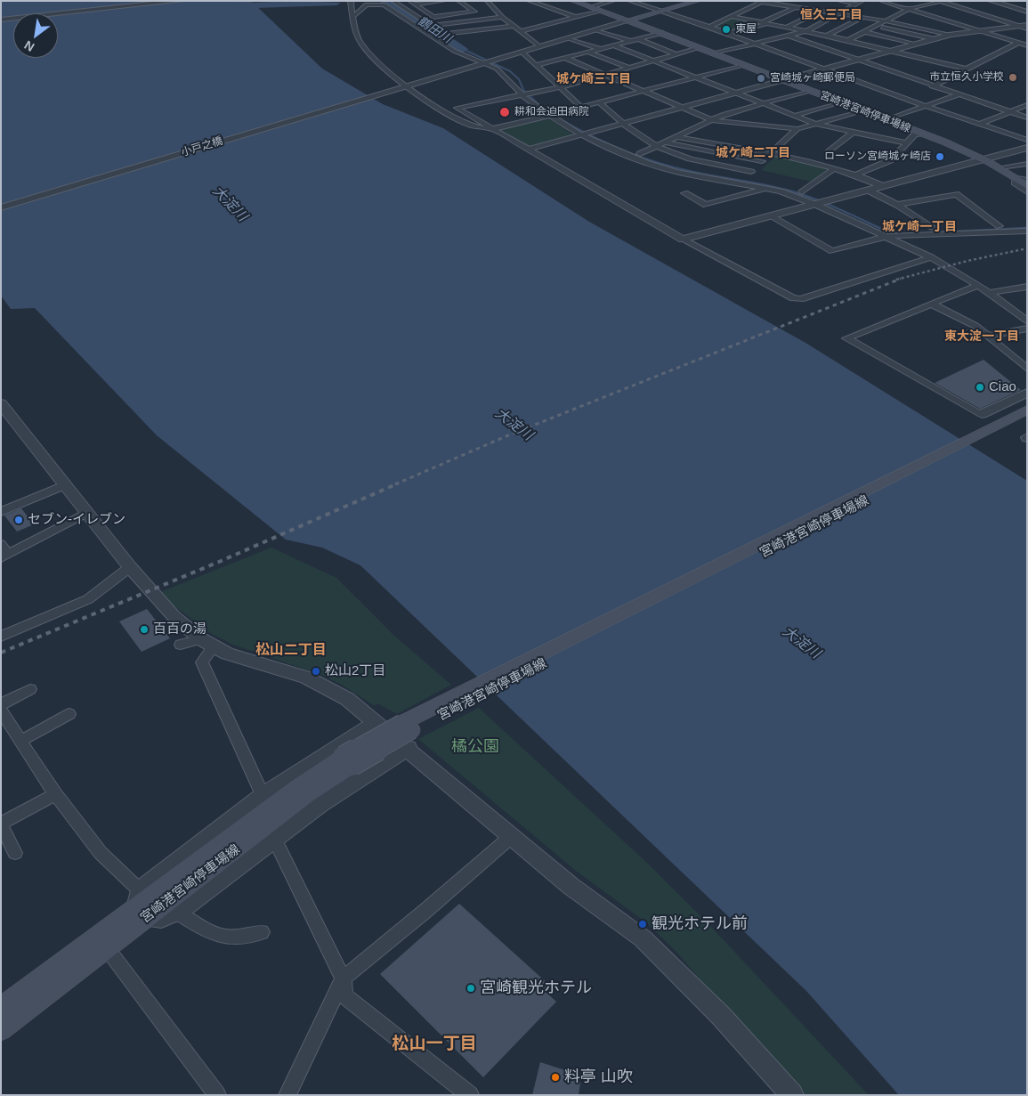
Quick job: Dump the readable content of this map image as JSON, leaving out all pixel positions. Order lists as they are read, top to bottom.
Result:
{
  "streets": {
    "main road": ["宮崎港宮崎停車場線"],
    "street": ["小戸之橋"]
  },
  "crossings": [
    ["宮崎港宮崎停車場線", "小戸之橋"]
  ],
  "districts": [
    "恒久三丁目",
    "城ケ崎三丁目",
    "城ケ崎二丁目",
    "城ケ崎一丁目",
    "東大淀一丁目",
    "松山二丁目",
    "松山一丁目"
  ],
  "water": ["鶴田川", "大淀川"],
  "parks": ["橘公園"],
  "places": [
    "東屋",
    "市立恒久小学校",
    "宮崎城ヶ崎郵便局",
    "耕和会迫田病院",
    "ローソン宮崎城ヶ崎店",
    "Ciao",
    "セブン-イレブン",
    "百百の湯",
    "松山2丁目",
    "観光ホテル前",
    "宮崎観光ホテル",
    "料亭 山吹"
  ],
  "north": "bottom left"
}
